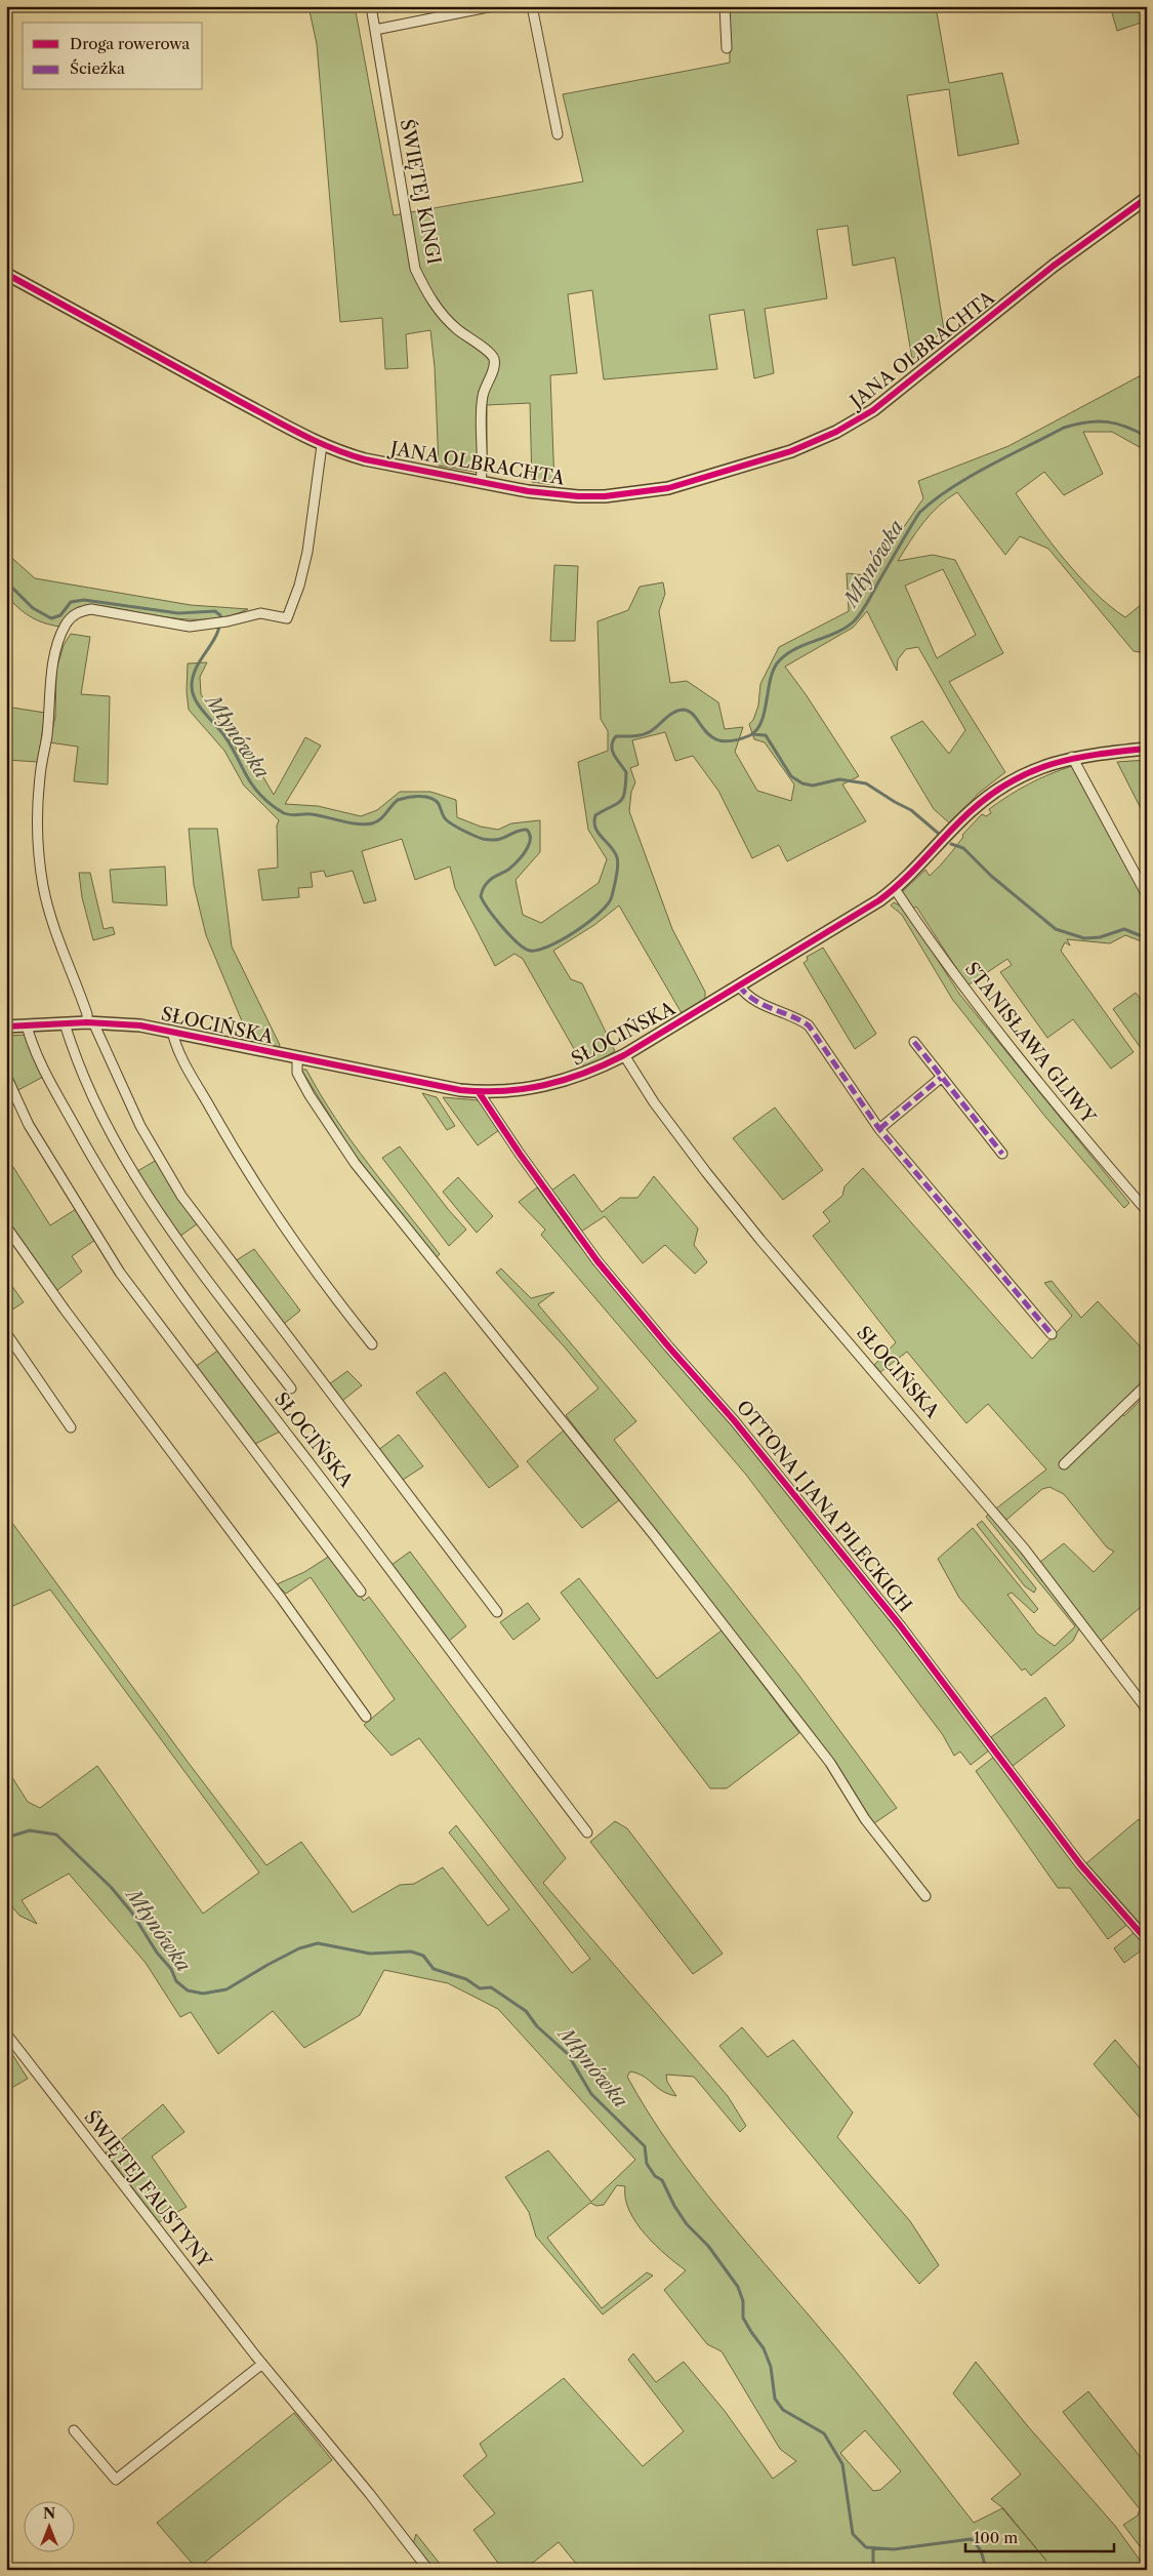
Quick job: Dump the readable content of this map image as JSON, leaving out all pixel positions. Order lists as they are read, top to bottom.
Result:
{
  "streets": {
    "street": [
      "ŚWIĘTEJ KINGI",
      "JANA OLBRACHTA",
      "SŁOCIŃSKA",
      "STANISŁAWA GLIWY",
      "OTTONA I JANA PILECKICH",
      "ŚWIĘTEJ FAUSTYNY"
    ]
  },
  "crossings": [
    ["ŚWIĘTEJ KINGI", "JANA OLBRACHTA"],
    ["SŁOCIŃSKA", "STANISŁAWA GLIWY"],
    ["SŁOCIŃSKA", "OTTONA I JANA PILECKICH"]
  ],
  "water": ["Młynówka"],
  "legend": ["Droga rowerowa", "Ścieżka"],
  "scale_bar": "100 m",
  "north": "top"
}
